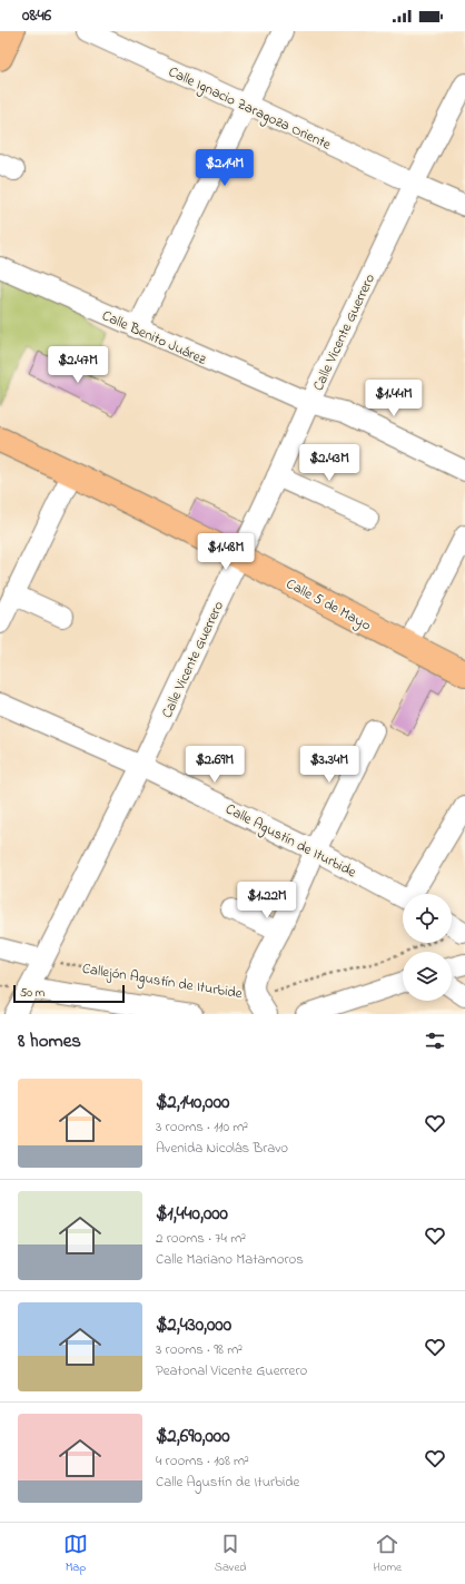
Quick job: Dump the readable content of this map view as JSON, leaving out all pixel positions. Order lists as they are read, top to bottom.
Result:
{
  "streets": {
    "main road": ["Calle 5 de Mayo"],
    "street": [
      "Calle Ignacio Zaragoza Oriente",
      "Calle Vicente Guerrero",
      "Calle Benito Juárez",
      "Calle Agustín de Iturbide",
      "Callejón Agustín de Iturbide"
    ]
  },
  "crossings": [
    ["Calle Ignacio Zaragoza Oriente", "Calle Vicente Guerrero"],
    ["Calle Vicente Guerrero", "Calle Benito Juárez"],
    ["Calle Vicente Guerrero", "Calle 5 de Mayo"],
    ["Calle Vicente Guerrero", "Calle Agustín de Iturbide"],
    ["Calle Vicente Guerrero", "Callejón Agustín de Iturbide"],
    ["Calle Agustín de Iturbide", "Callejón Agustín de Iturbide"]
  ],
  "scale_bar": "50 m",
  "page": {
    "status": "08:46",
    "price": [
      "$2.14M",
      "$2.47M",
      "$1.44M",
      "$2.43M",
      "$1.48M",
      "$2.69M",
      "$3.34M",
      "$1.22M"
    ],
    "scale": "50 m",
    "heading": "8 homes",
    "list": [
      {
        "name": "$2,140,000",
        "note": "3 rooms · 110 m² · Avenida Nicolás Bravo"
      },
      {
        "name": "$1,440,000",
        "note": "2 rooms · 74 m² · Calle Mariano Matamoros"
      },
      {
        "name": "$2,430,000",
        "note": "3 rooms · 98 m² · Peatonal Vicente Guerrero"
      },
      {
        "name": "$2,690,000",
        "note": "4 rooms · 108 m² · Calle Agustín de Iturbide"
      }
    ],
    "tabs": ["Map", "Saved", "Home"]
  }
}
